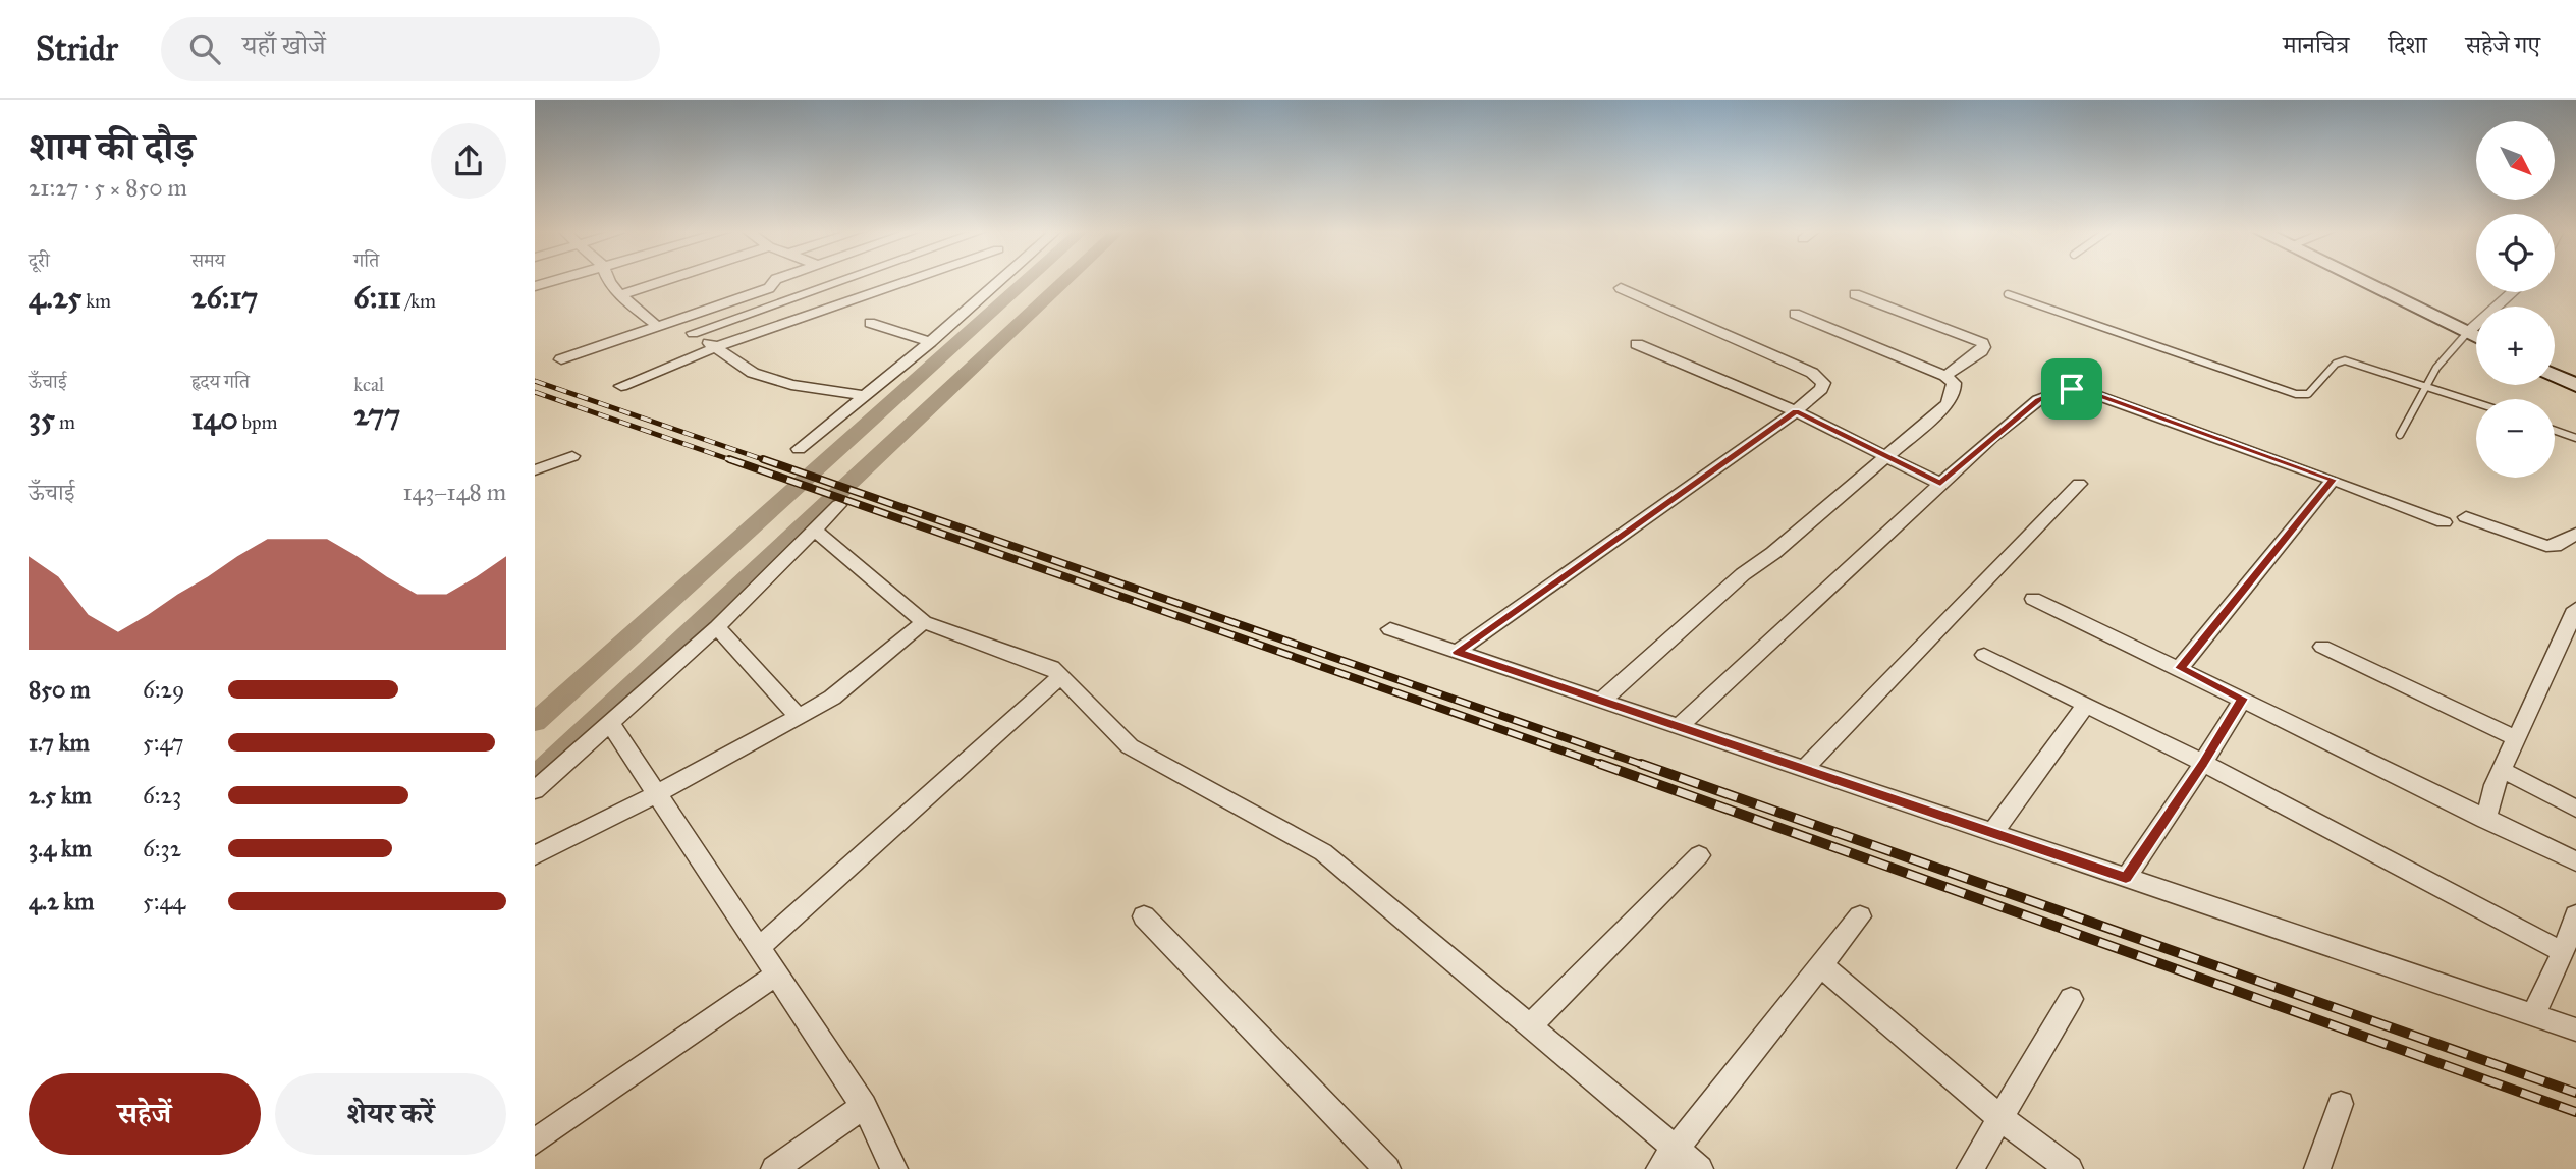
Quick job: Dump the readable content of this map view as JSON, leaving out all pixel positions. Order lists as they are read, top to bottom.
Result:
{
  "north": "bottom right",
  "page": {
    "header": "Stridr",
    "search": "यहाँ खोजें",
    "nav": ["मानचित्र", "दिशा", "सहेजे गए"],
    "heading": ["शाम की दौड़", "21:27 · 5 × 850 m"],
    "map_buttons": ["+", "−"],
    "stats": [
      ["दूरी", "4.25 km"],
      ["समय", "26:17"],
      ["गति", "6:11 /km"],
      ["ऊँचाई", "35 m"],
      ["हृदय गति", "140 bpm"],
      ["kcal", "277"]
    ],
    "chart": ["ऊँचाई", "143–148 m"],
    "list": [
      {
        "name": "850 m",
        "note": "6:29"
      },
      {
        "name": "1.7 km",
        "note": "5:47"
      },
      {
        "name": "2.5 km",
        "note": "6:23"
      },
      {
        "name": "3.4 km",
        "note": "6:32"
      },
      {
        "name": "4.2 km",
        "note": "5:44"
      }
    ],
    "buttons": ["सहेजें", "शेयर करें"]
  }
}
